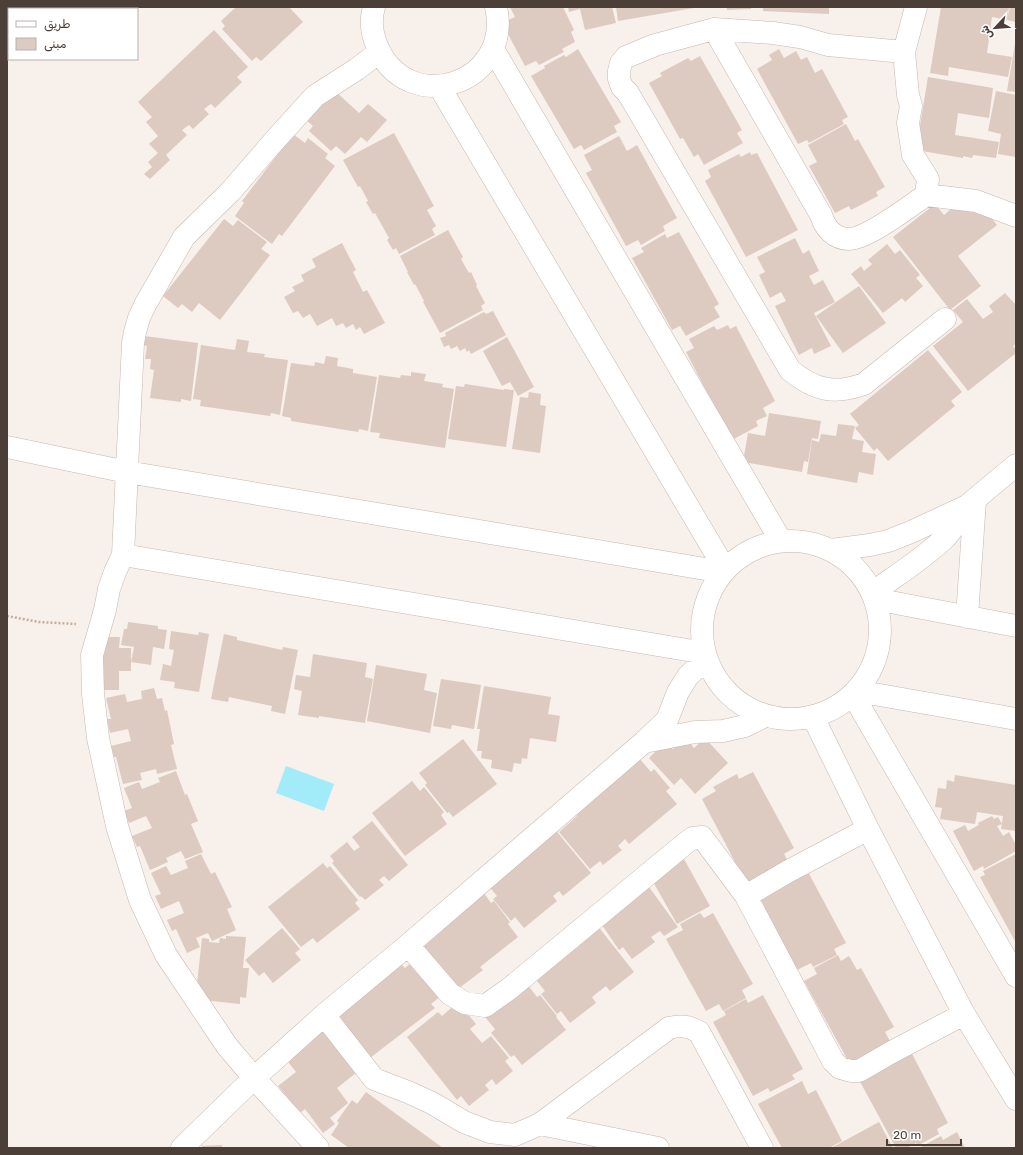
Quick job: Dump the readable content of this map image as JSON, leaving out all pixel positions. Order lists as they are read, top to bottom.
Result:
{
  "legend": ["طريق", "مبنى"],
  "scale_bar": "20 m",
  "north": "bottom left"
}
